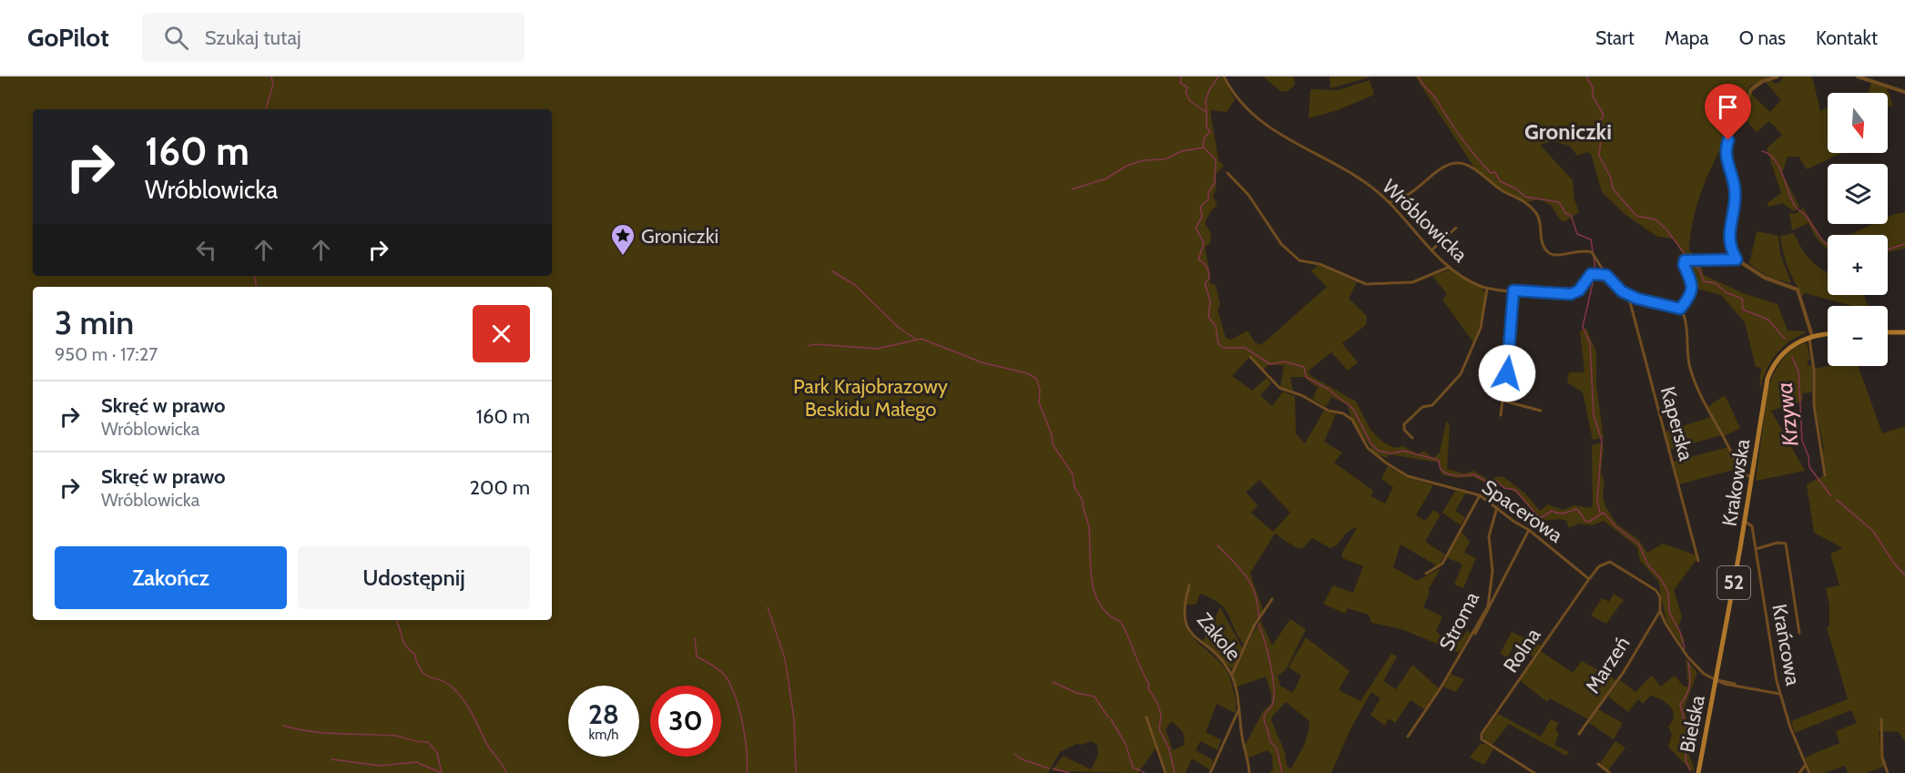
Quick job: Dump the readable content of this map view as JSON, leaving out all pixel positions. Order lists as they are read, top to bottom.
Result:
{
  "streets": {
    "main road": ["Krakowska", "52", "Bielska"],
    "street": [
      "Wróblowicka",
      "Kaperska",
      "Spacerowa",
      "Stroma",
      "Zakole",
      "Krańcowa",
      "Rolna",
      "Marzeń"
    ]
  },
  "crossings": [
    ["Krakowska", "Krańcowa"],
    ["Krakowska", "Bielska"],
    ["Spacerowa", "Stroma"],
    ["Spacerowa", "Rolna"]
  ],
  "districts": ["Groniczki"],
  "water": ["Krzywa"],
  "parks": ["Park Krajobrazowy Beskidu Małego"],
  "places": {
    "place": ["Groniczki"]
  },
  "north": "bottom",
  "page": {
    "header": "GoPilot",
    "search": "Szukaj tutaj",
    "nav": [
      "Start",
      "Mapa",
      "O nas",
      "Kontakt"
    ],
    "map_buttons": ["+", "−"],
    "turn": ["160 m", "Wróblowicka"],
    "heading": ["3 min", "950 m · 17:27"],
    "list": [
      {
        "name": "Skręć w prawo",
        "note": "Wróblowicka",
        "value": "160 m"
      },
      {
        "name": "Skręć w prawo",
        "note": "Wróblowicka",
        "value": "200 m"
      }
    ],
    "buttons": ["Zakończ", "Udostępnij"],
    "speed": "28 km/h",
    "limit": "30"
  }
}
